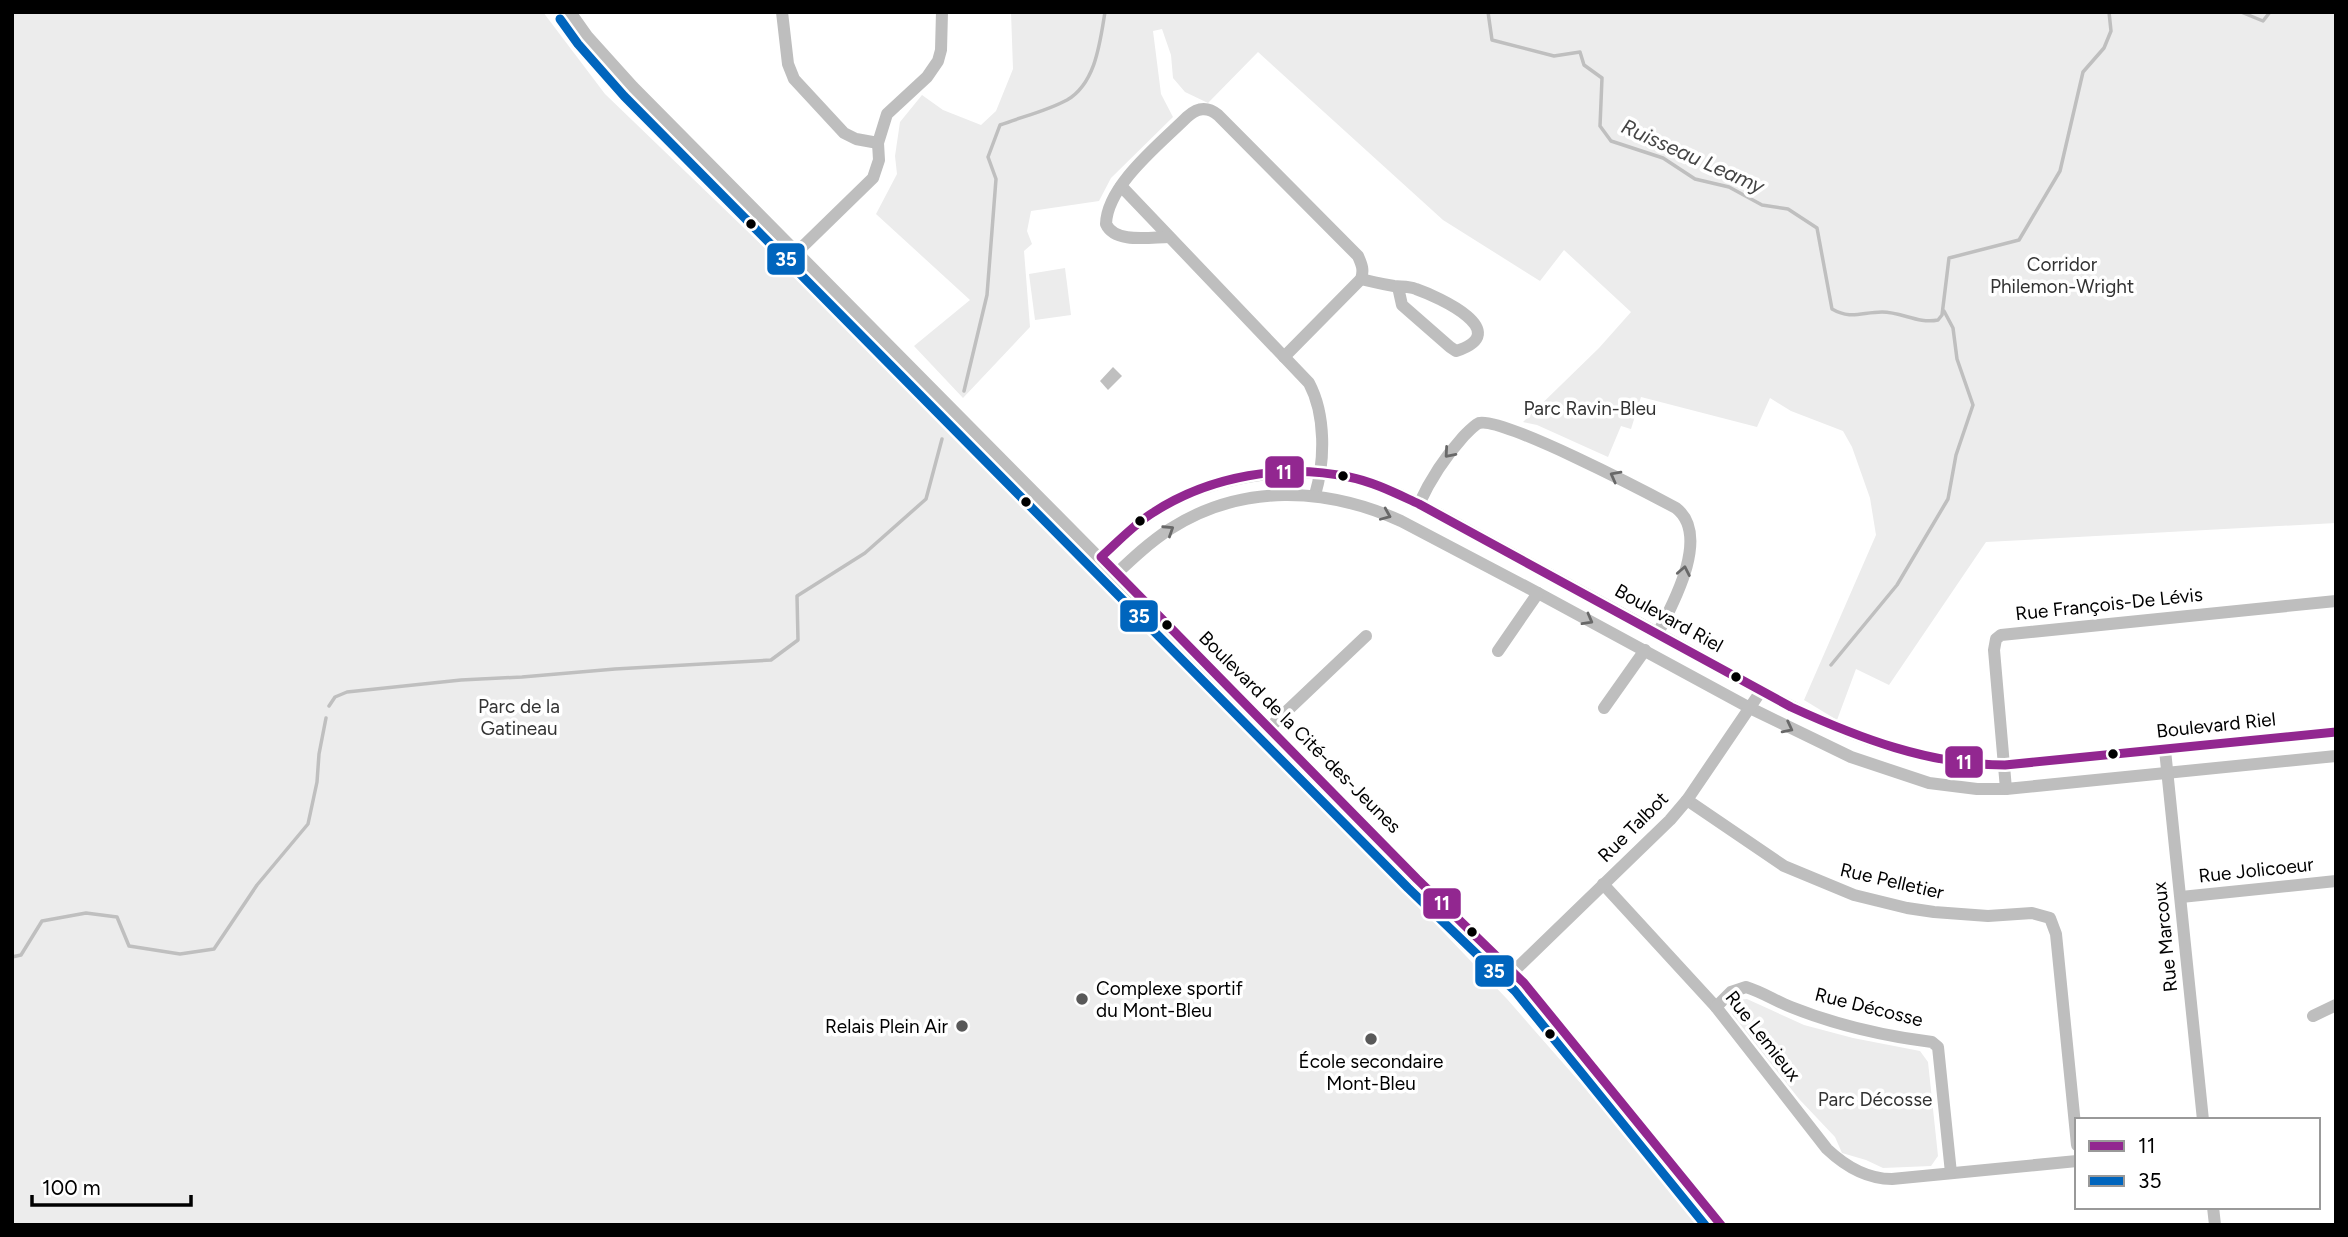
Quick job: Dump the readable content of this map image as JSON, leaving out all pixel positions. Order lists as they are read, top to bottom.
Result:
{
  "streets": {
    "street": [
      "Rue François-De Lévis",
      "Boulevard Riel",
      "Boulevard de la Cité-des-Jeunes",
      "Rue Talbot",
      "Rue Jolicoeur",
      "Rue Pelletier",
      "Rue Marcoux",
      "Rue Décosse",
      "Rue Lemieux"
    ]
  },
  "crossings": [
    ["Rue François-De Lévis", "Boulevard Riel"],
    ["Boulevard Riel", "Boulevard de la Cité-des-Jeunes"],
    ["Boulevard Riel", "Rue Talbot"],
    ["Boulevard Riel", "Rue Marcoux"],
    ["Boulevard de la Cité-des-Jeunes", "Rue Talbot"],
    ["Rue Talbot", "Rue Pelletier"],
    ["Rue Talbot", "Rue Lemieux"],
    ["Rue Jolicoeur", "Rue Marcoux"],
    ["Rue Décosse", "Rue Lemieux"]
  ],
  "water": ["Ruisseau Leamy"],
  "parks": [
    "Corridor Philemon-Wright",
    "Parc Ravin-Bleu",
    "Parc de la Gatineau",
    "Parc Décosse"
  ],
  "places": ["Complexe sportif du Mont-Bleu", "Relais Plein Air", "École secondaire Mont-Bleu"],
  "lines": ["transit line 35", "transit line 11"],
  "legend": ["11", "35"],
  "scale_bar": "100 m"
}
